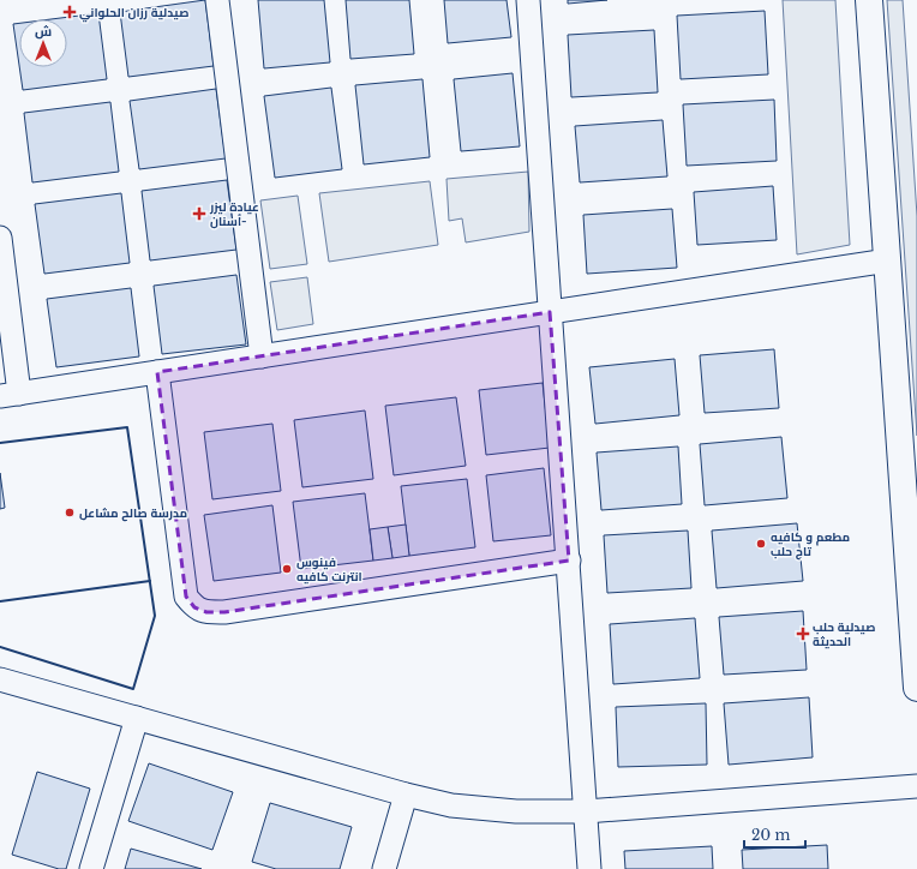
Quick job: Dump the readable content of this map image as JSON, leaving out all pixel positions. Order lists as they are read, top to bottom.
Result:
{
  "places": {
    "health": ["صيدلية رزان الحلواني", "عيادة ليزر أسنان-", "صيدلية حلب الحديثة"],
    "other": ["مدرسة صالح مشاعل", "مطعم و كافيه تاج حلب", "فينوس انترنت كافيه"]
  },
  "scale_bar": "20 m",
  "north": "top"
}
